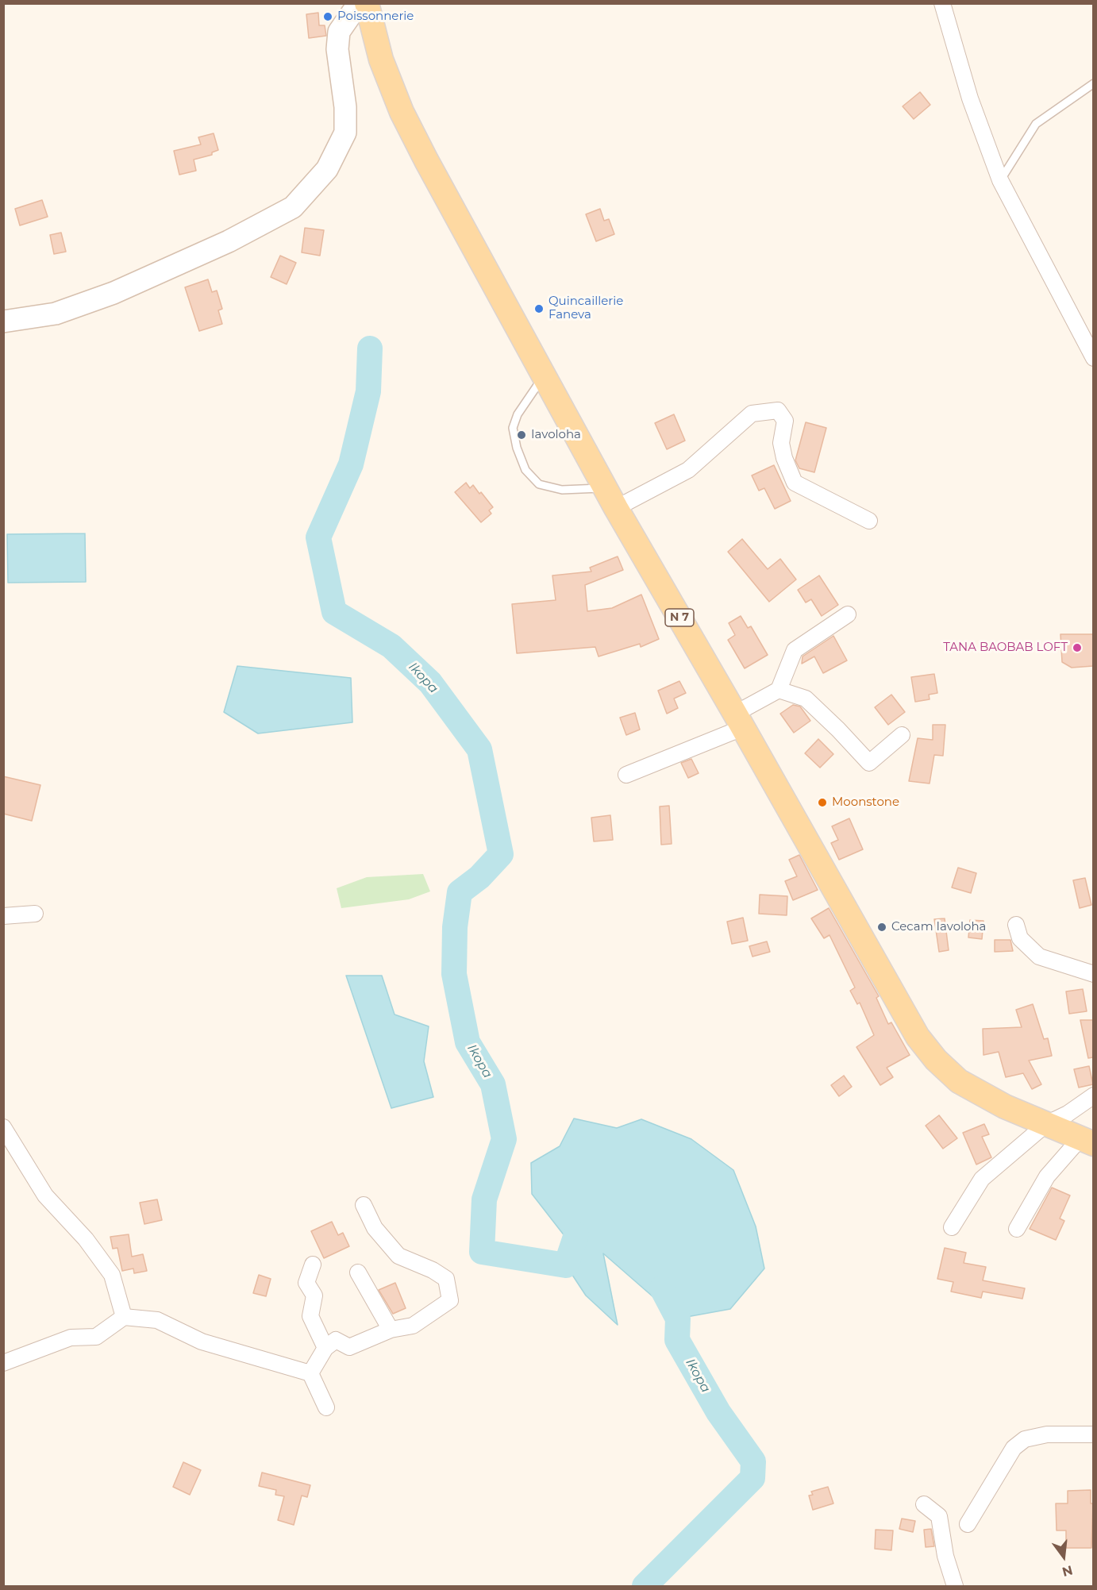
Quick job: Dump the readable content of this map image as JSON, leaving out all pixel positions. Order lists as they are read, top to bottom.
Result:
{
  "streets": {
    "main road": ["N 7"]
  },
  "water": ["Ikopa"],
  "places": [
    "Poissonnerie",
    "Quincaillerie Faneva",
    "Iavoloha",
    "TANA BAOBAB LOFT",
    "Moonstone",
    "Cecam Iavoloha"
  ],
  "north": "bottom"
}
